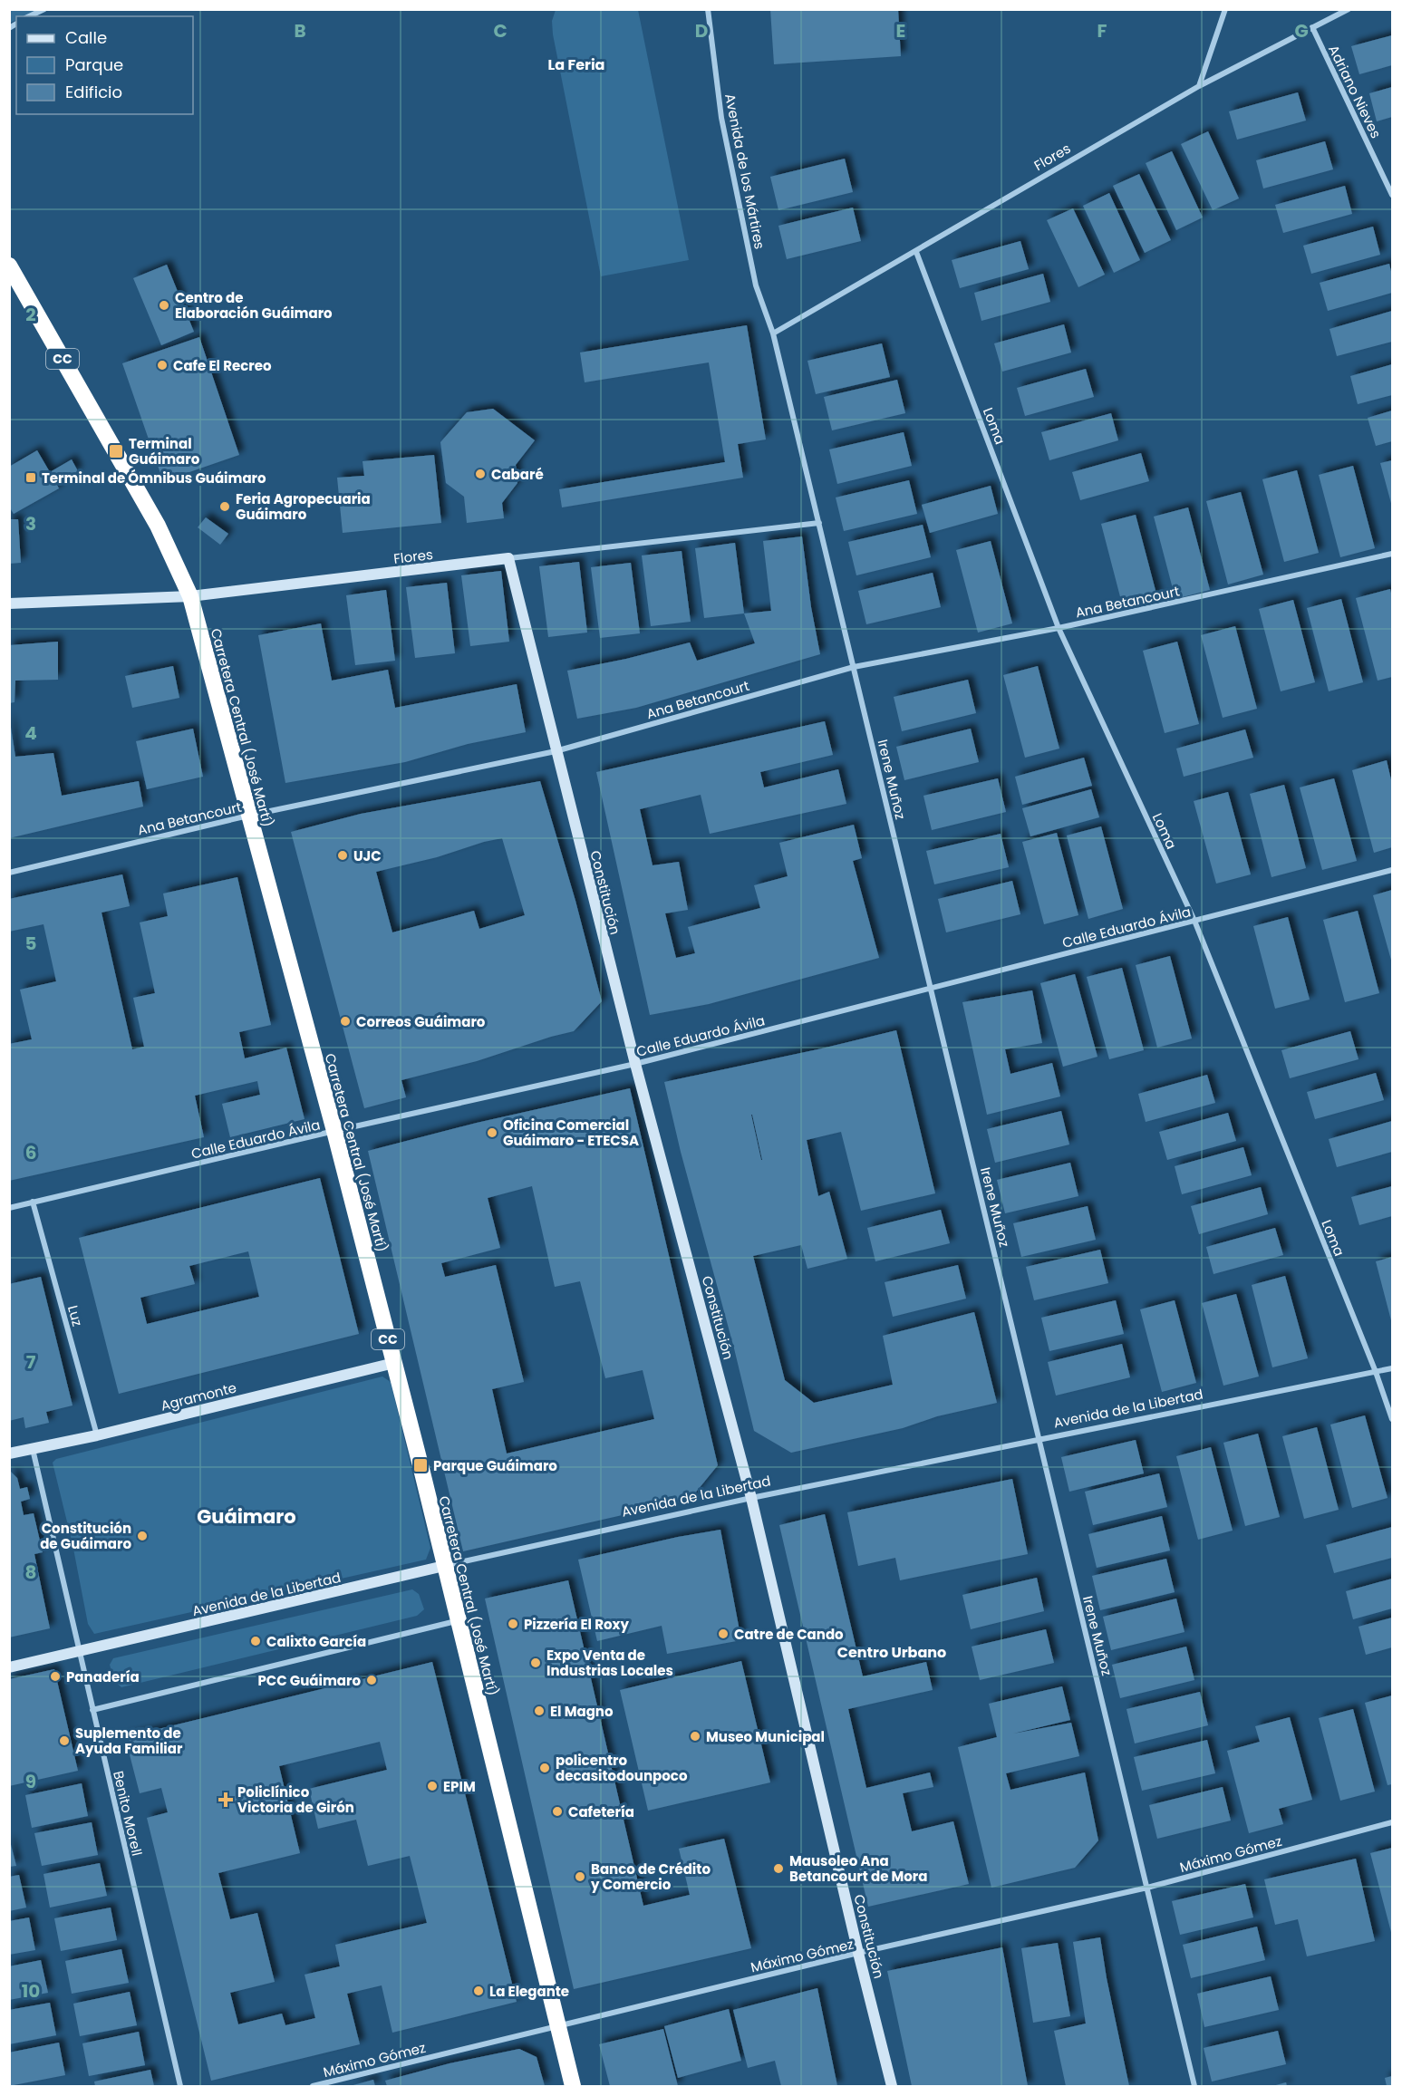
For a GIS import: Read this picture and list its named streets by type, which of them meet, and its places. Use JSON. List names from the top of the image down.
{
  "streets": {
    "highway": ["CC", "Carretera Central (José Martí)"],
    "street": [
      "Adriano Nieves",
      "Flores",
      "Avenida de los Mártires",
      "Loma",
      "Ana Betancourt",
      "Irene Muñoz",
      "Constitución",
      "Calle Eduardo Ávila",
      "Luz",
      "Agramonte",
      "Avenida de la Libertad",
      "Benito Morell",
      "Máximo Gómez"
    ]
  },
  "crossings": [
    ["Adriano Nieves", "Flores"],
    ["Flores", "Avenida de los Mártires"],
    ["Flores", "Loma"],
    ["Flores", "Carretera Central (José Martí)"],
    ["Flores", "Irene Muñoz"],
    ["Flores", "Constitución"],
    ["Avenida de los Mártires", "Irene Muñoz"],
    ["Loma", "Ana Betancourt"],
    ["Loma", "Calle Eduardo Ávila"],
    ["Loma", "Avenida de la Libertad"],
    ["Ana Betancourt", "Carretera Central (José Martí)"],
    ["Ana Betancourt", "Irene Muñoz"],
    ["Ana Betancourt", "Constitución"],
    ["Carretera Central (José Martí)", "Calle Eduardo Ávila"],
    ["Carretera Central (José Martí)", "Agramonte"],
    ["Carretera Central (José Martí)", "Avenida de la Libertad"],
    ["Carretera Central (José Martí)", "Máximo Gómez"],
    ["Irene Muñoz", "Calle Eduardo Ávila"],
    ["Irene Muñoz", "Avenida de la Libertad"],
    ["Irene Muñoz", "Máximo Gómez"],
    ["Constitución", "Calle Eduardo Ávila"],
    ["Constitución", "Avenida de la Libertad"],
    ["Constitución", "Máximo Gómez"],
    ["Calle Eduardo Ávila", "Luz"],
    ["Luz", "Agramonte"],
    ["Agramonte", "Benito Morell"],
    ["Avenida de la Libertad", "Benito Morell"]
  ],
  "districts": ["La Feria", "Guáimaro", "Centro Urbano"],
  "places": {
    "other": [
      "Centro de Elaboración Guáimaro",
      "Cafe El Recreo",
      "Cabaré",
      "Feria Agropecuaria Guáimaro",
      "UJC",
      "Correos Guáimaro",
      "Oficina Comercial Guáimaro - ETECSA",
      "Constitución de Guáimaro",
      "Pizzería El Roxy",
      "Catre de Cando",
      "Calixto García",
      "Expo Venta de Industrias Locales",
      "Panadería",
      "PCC Guáimaro",
      "El Magno",
      "Museo Municipal",
      "Suplemento de Ayuda Familiar",
      "policentro decasitodounpoco",
      "EPIM",
      "Cafetería",
      "Mausoleo Ana Betancourt de Mora",
      "Banco de Crédito y Comercio",
      "La Elegante"
    ],
    "transit": ["Terminal Guáimaro", "Terminal de Ómnibus Guáimaro", "Parque Guáimaro"],
    "health": ["Policlínico Victoria de Girón"]
  },
  "legend": ["Calle", "Parque", "Edificio"],
  "grid": {
    "columns": [
      "B",
      "C",
      "D",
      "E",
      "F",
      "G"
    ],
    "rows": [
      "2",
      "3",
      "4",
      "5",
      "6",
      "7",
      "8",
      "9",
      "10"
    ]
  }
}
